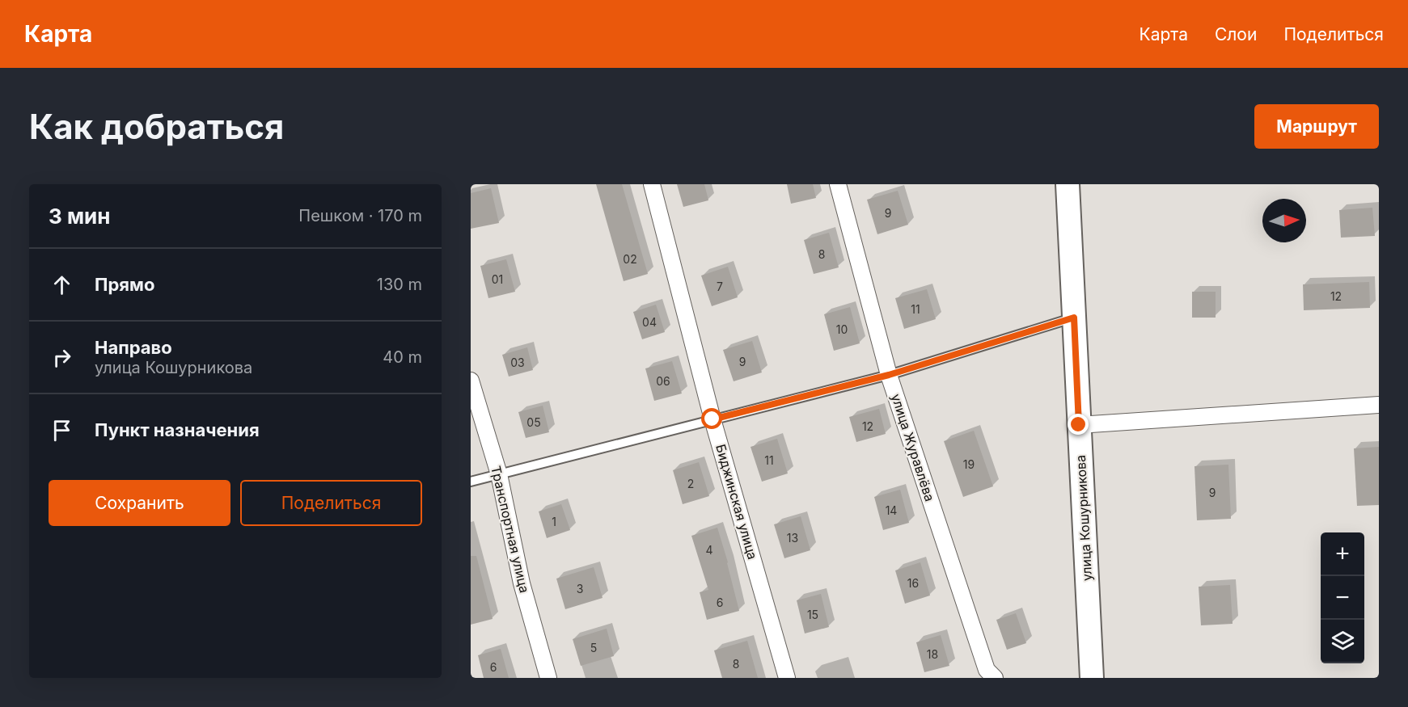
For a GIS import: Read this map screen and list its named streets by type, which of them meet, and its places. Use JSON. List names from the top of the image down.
{
  "streets": {
    "main road": ["улица Кошурникова"],
    "street": ["улица Журавлёва", "Биджинская улица", "Транспортная улица"]
  },
  "house_numbers": [
    "9",
    "8",
    "02",
    "01",
    "7",
    "12",
    "11",
    "04",
    "10",
    "9",
    "03",
    "06",
    "05",
    "12",
    "11",
    "19",
    "2",
    "9",
    "14",
    "1",
    "13",
    "4",
    "16",
    "3",
    "6",
    "15",
    "5",
    "18",
    "8",
    "6"
  ],
  "north": "right",
  "page": {
    "header": "Карта",
    "nav": ["Карта", "Слои", "Поделиться"],
    "buttons": [
      "Маршрут",
      ["Сохранить", "Поделиться"]
    ],
    "title": "Как добраться",
    "heading": ["3 мин", "Пешком · 170 m"],
    "list": [
      ["Прямо", "130 m"],
      ["Направо", "улица Кошурникова", "40 m"],
      "Пункт назначения"
    ],
    "map_buttons": ["+", "−"]
  }
}
